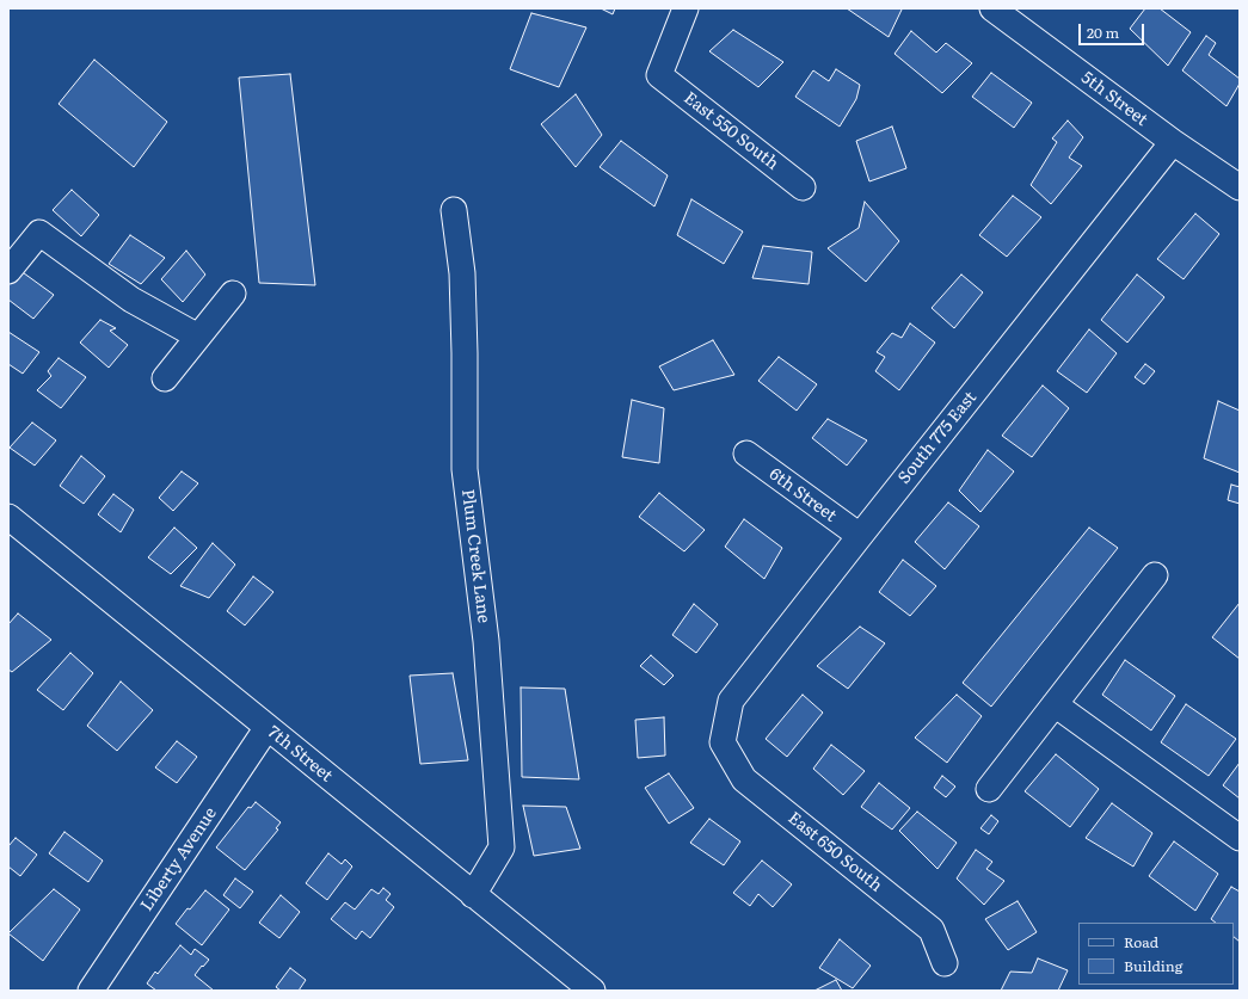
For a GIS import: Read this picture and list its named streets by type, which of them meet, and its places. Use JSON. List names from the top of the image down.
{
  "streets": {
    "street": [
      "5th Street",
      "East 550 South",
      "South 775 East",
      "6th Street",
      "Plum Creek Lane",
      "7th Street",
      "East 650 South",
      "Liberty Avenue"
    ]
  },
  "crossings": [
    ["5th Street", "South 775 East"],
    ["South 775 East", "6th Street"],
    ["South 775 East", "East 650 South"],
    ["Plum Creek Lane", "7th Street"],
    ["7th Street", "Liberty Avenue"]
  ],
  "legend": ["Road", "Building"],
  "scale_bar": "20 m"
}
